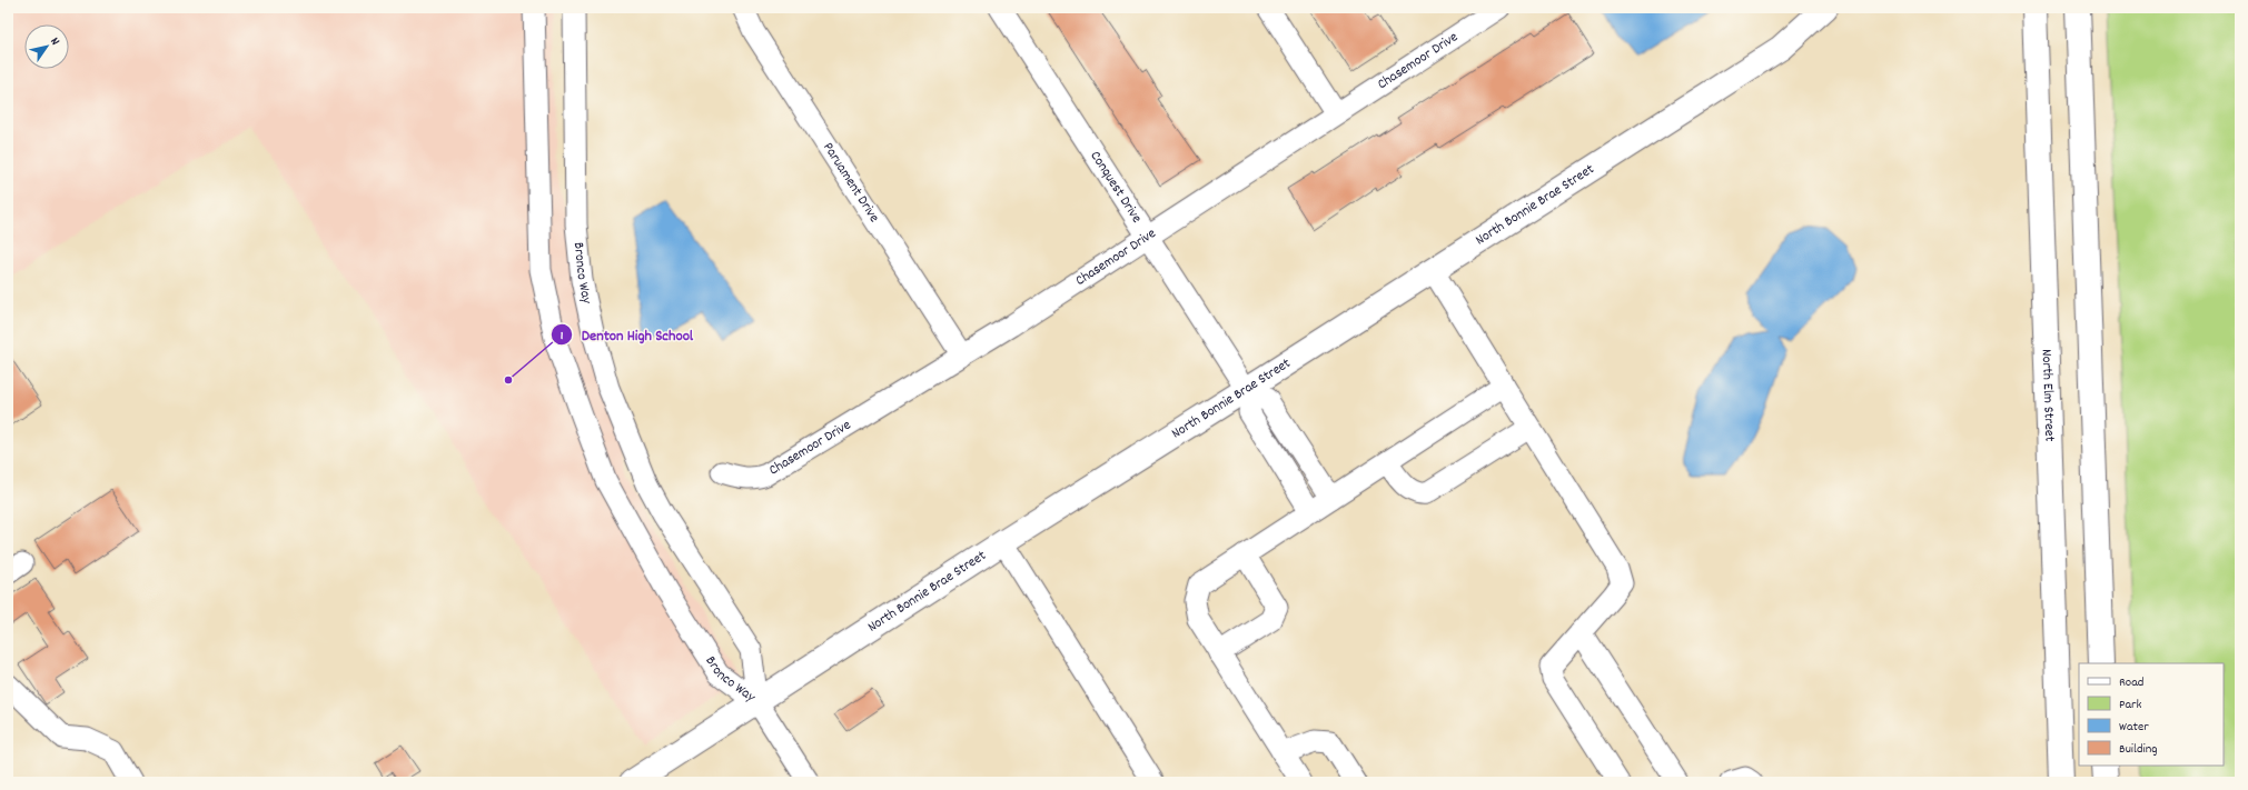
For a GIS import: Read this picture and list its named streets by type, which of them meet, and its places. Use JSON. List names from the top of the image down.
{
  "streets": {
    "main road": ["North Bonnie Brae Street", "North Elm Street"],
    "street": [
      "Chasemoor Drive",
      "Paruament Drive",
      "Conquest Drive",
      "Bronco Way"
    ]
  },
  "crossings": [
    ["Chasemoor Drive", "Paruament Drive"],
    ["Chasemoor Drive", "Conquest Drive"],
    ["Conquest Drive", "North Bonnie Brae Street"],
    ["North Bonnie Brae Street", "Bronco Way"]
  ],
  "places": ["Denton High School"],
  "legend": [
    "Road",
    "Park",
    "Water",
    "Building"
  ],
  "north": "top right"
}
